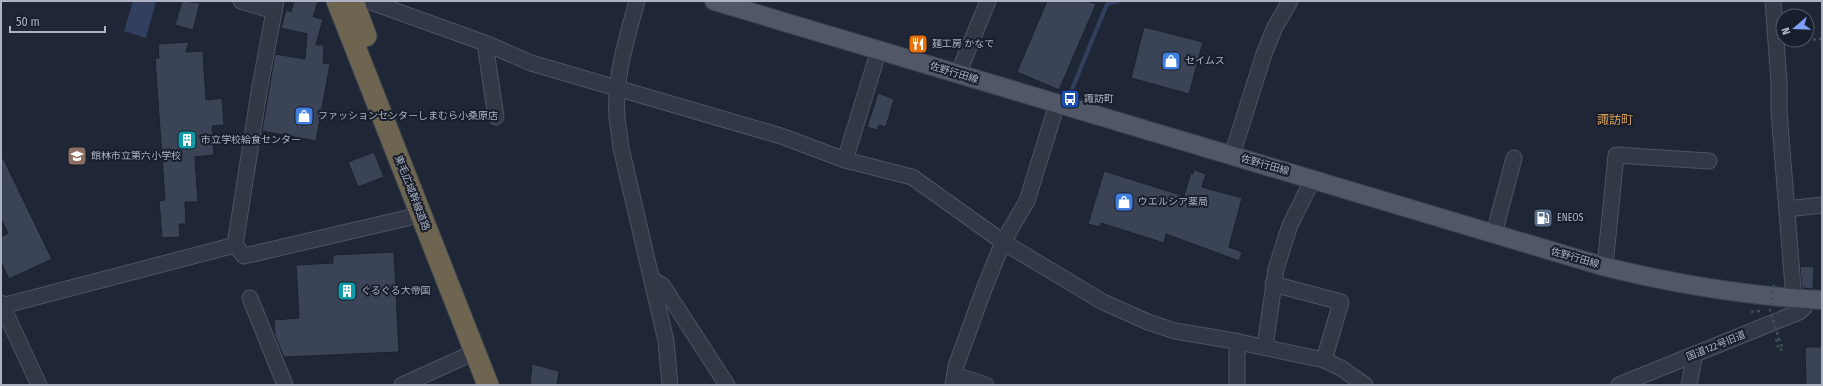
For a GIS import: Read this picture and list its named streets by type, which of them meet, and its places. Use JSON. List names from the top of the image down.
{
  "streets": {
    "highway": ["東毛広域幹線道路"],
    "main road": ["佐野行田線"],
    "street": ["国道122号旧道"]
  },
  "crossings": [
    ["佐野行田線", "国道122号旧道"]
  ],
  "districts": ["諏訪町"],
  "places": {
    "restaurant": ["麺工房 かなで"],
    "shop": ["セイムス", "ファッションセンターしまむら小桑原店", "ウエルシア薬局"],
    "bus stop": ["諏訪町"],
    "building": ["市立学校給食センター", "ぐるぐる大帝国"],
    "school or university": ["館林市立第六小学校"],
    "fuel station": ["ENEOS"]
  },
  "scale_bar": "50 m",
  "north": "left"
}
